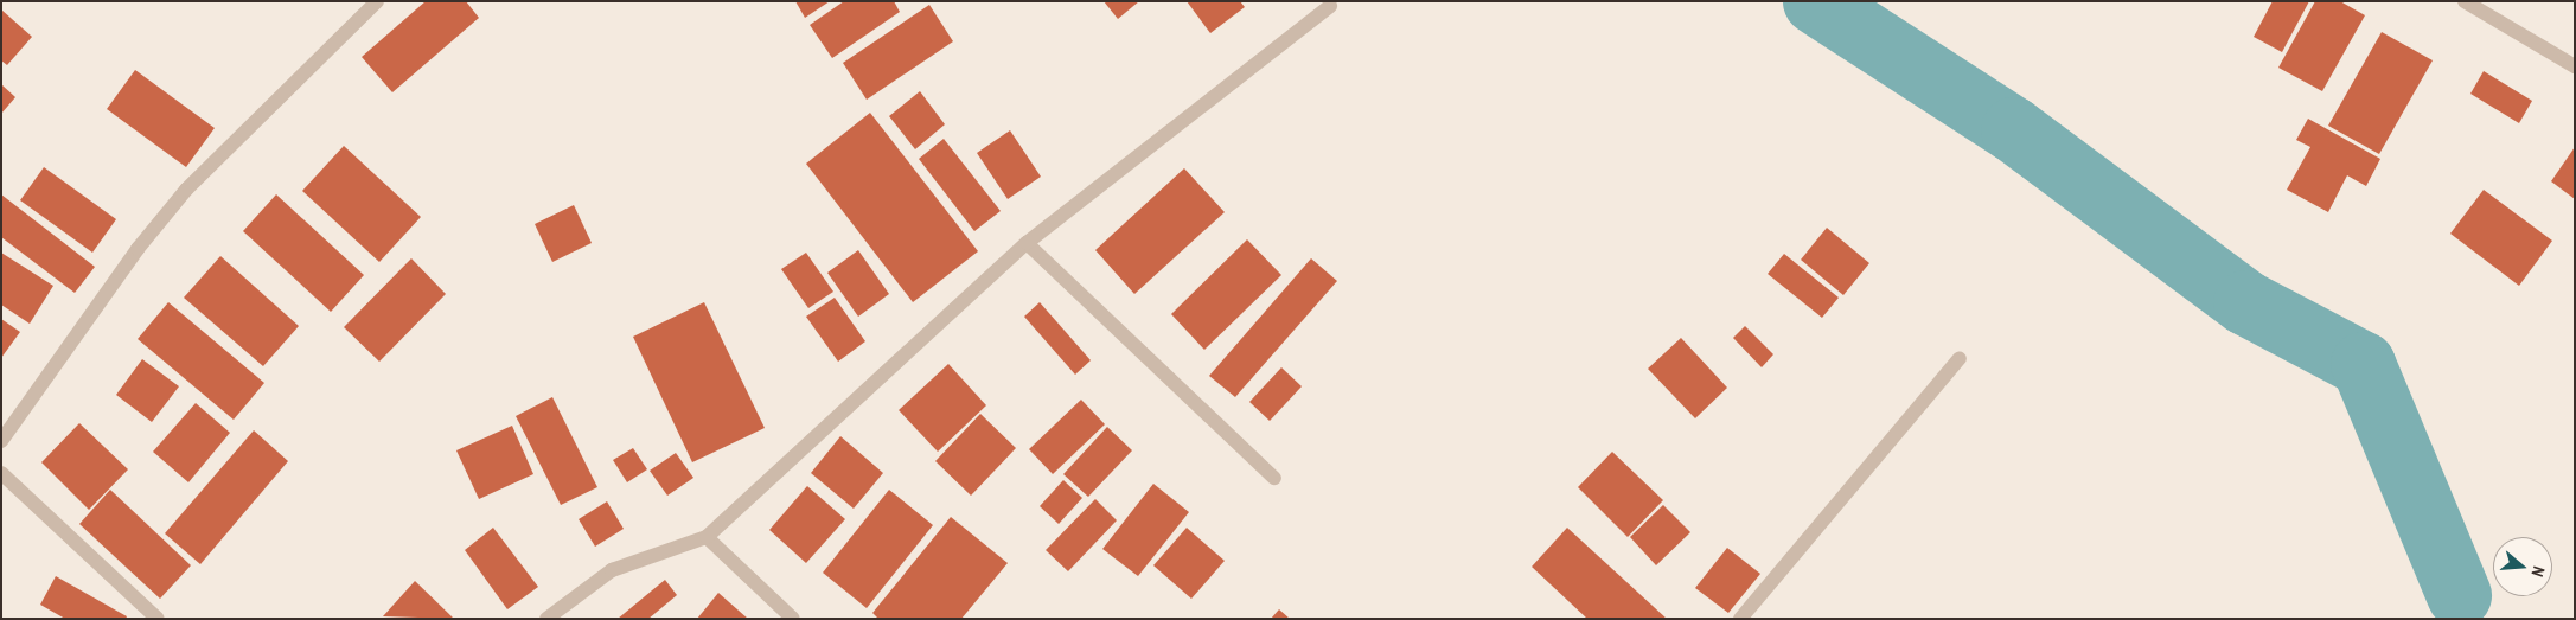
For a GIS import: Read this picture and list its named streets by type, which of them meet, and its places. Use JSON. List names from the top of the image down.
{
  "north": "right"
}
